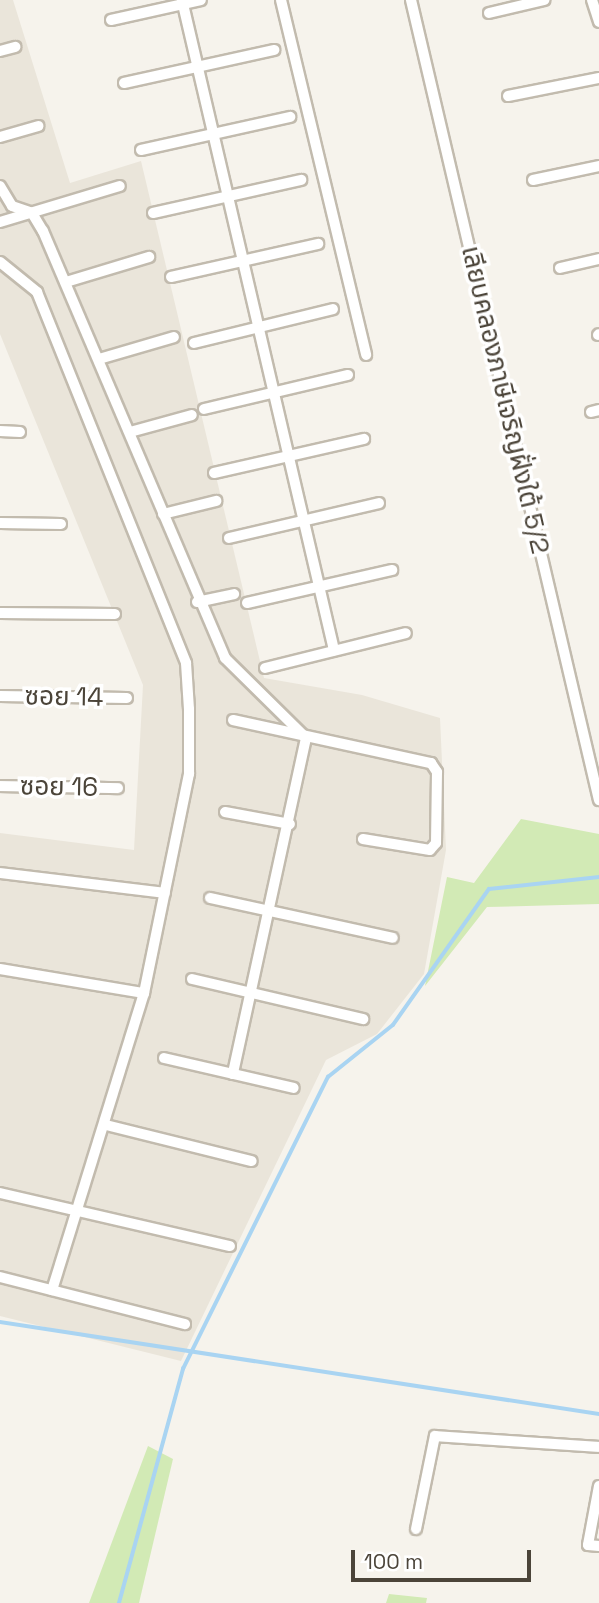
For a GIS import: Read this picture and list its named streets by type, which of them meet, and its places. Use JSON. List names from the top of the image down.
{
  "streets": {
    "street": ["เลียบคลองภาษีเจริญฝั่งใต้ 5/2", "ซอย 14", "ซอย 16"]
  },
  "scale_bar": "100 m"
}
